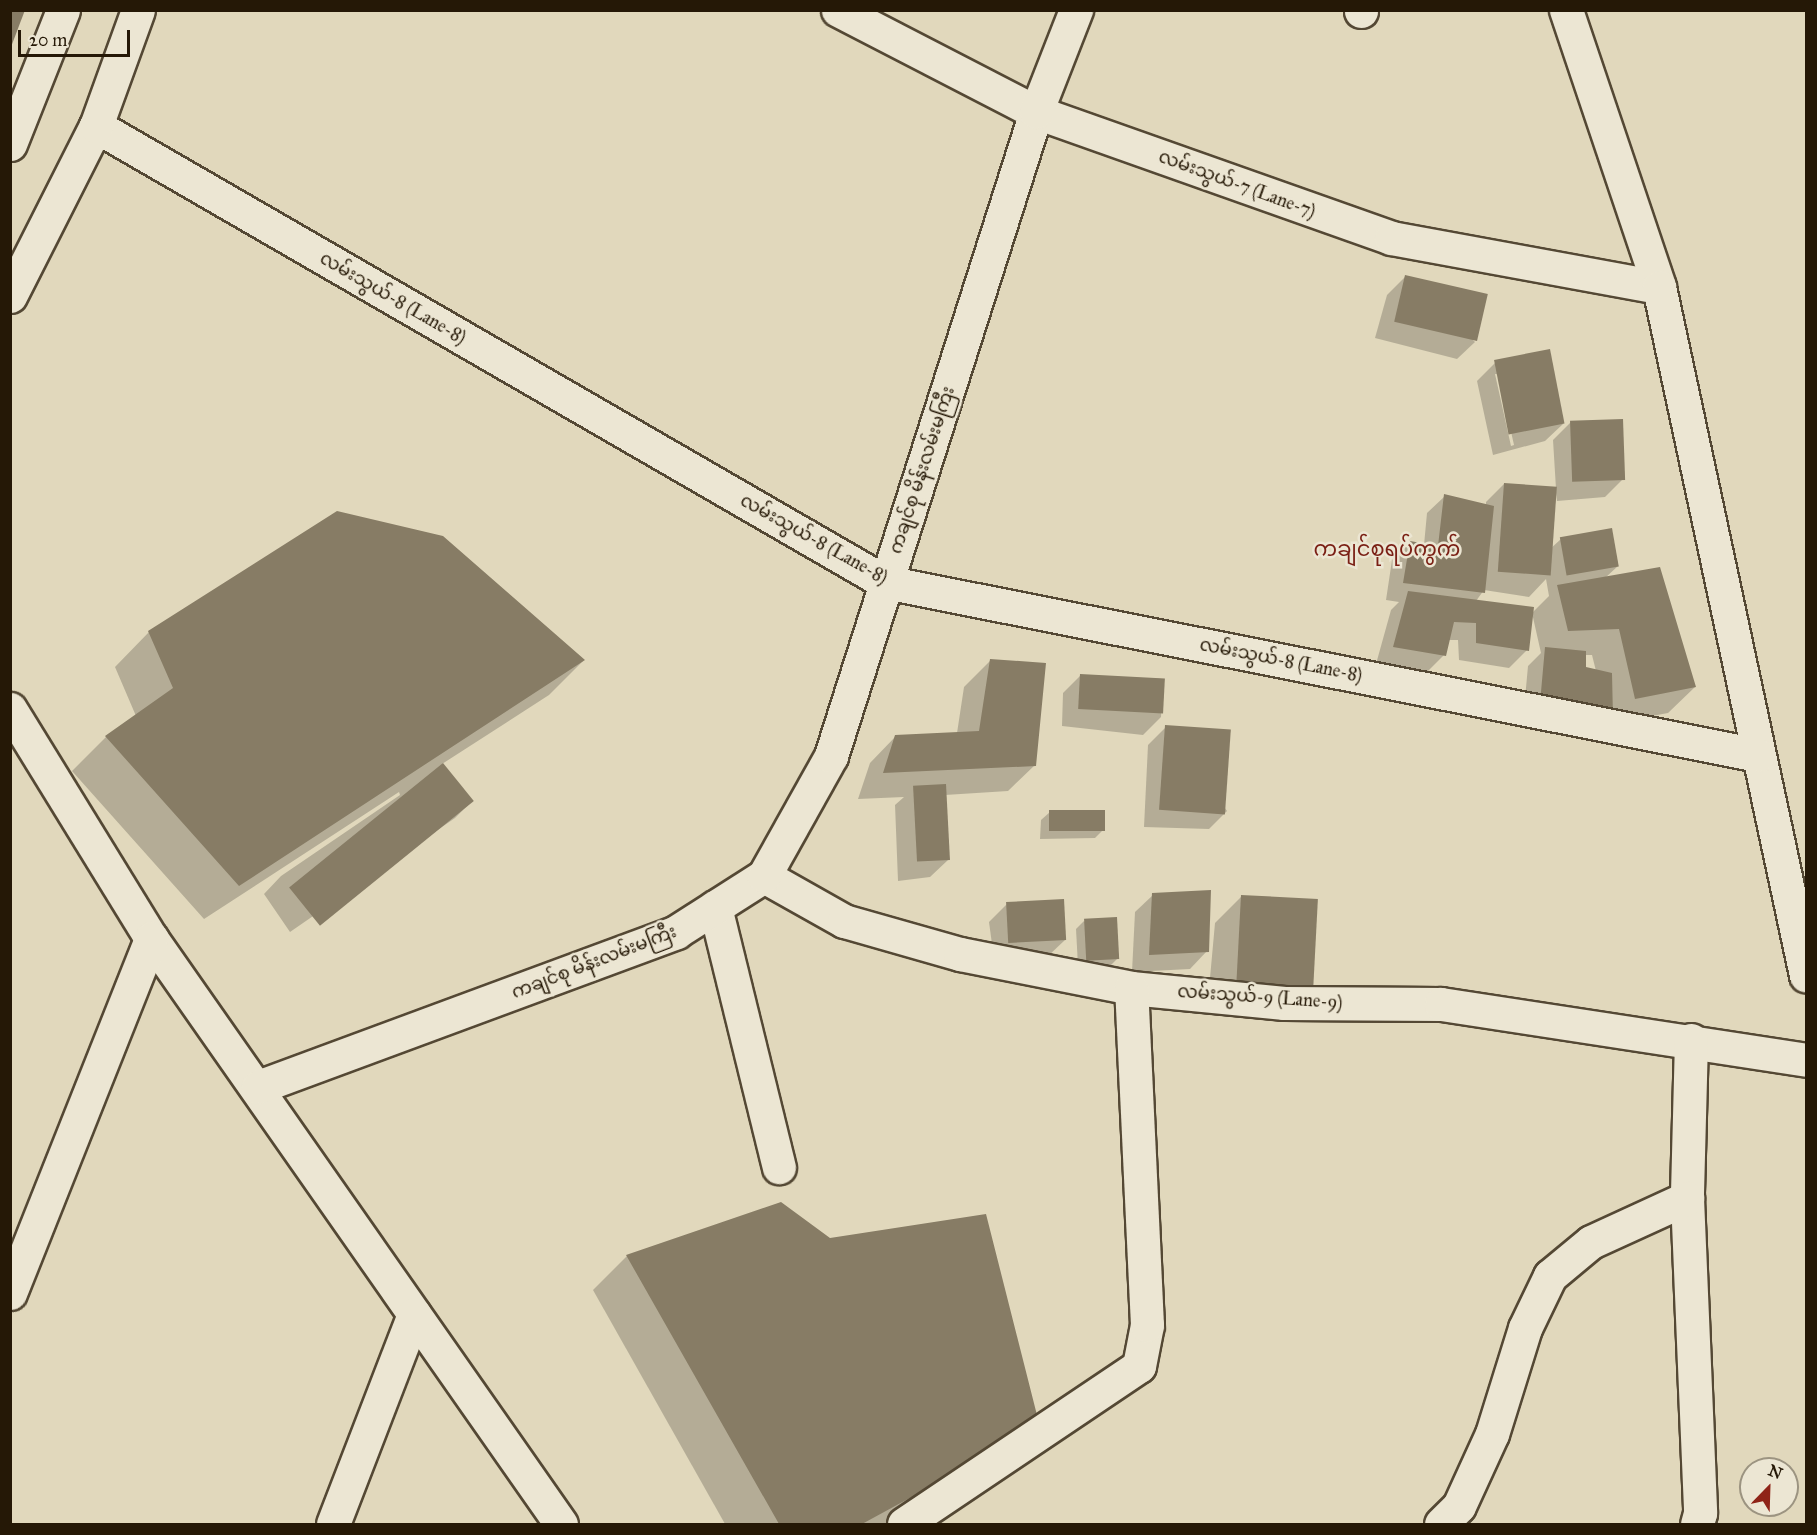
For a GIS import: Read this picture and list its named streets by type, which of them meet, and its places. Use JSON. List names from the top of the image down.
{
  "streets": {
    "street": [
      "လမ်းသွယ်-7 (Lane-7)",
      "လမ်းသွယ်-8 (Lane-8)",
      "ကချင်စု မိန်းလမ်းမကြီး",
      "လမ်းသွယ်-9 (Lane-9)"
    ]
  },
  "crossings": [
    ["လမ်းသွယ်-7 (Lane-7)", "ကချင်စု မိန်းလမ်းမကြီး"],
    ["လမ်းသွယ်-8 (Lane-8)", "ကချင်စု မိန်းလမ်းမကြီး"],
    ["ကချင်စု မိန်းလမ်းမကြီး", "လမ်းသွယ်-9 (Lane-9)"]
  ],
  "districts": ["ကချင်စုရပ်ကွက်"],
  "scale_bar": "20 m",
  "north": "top right"
}
